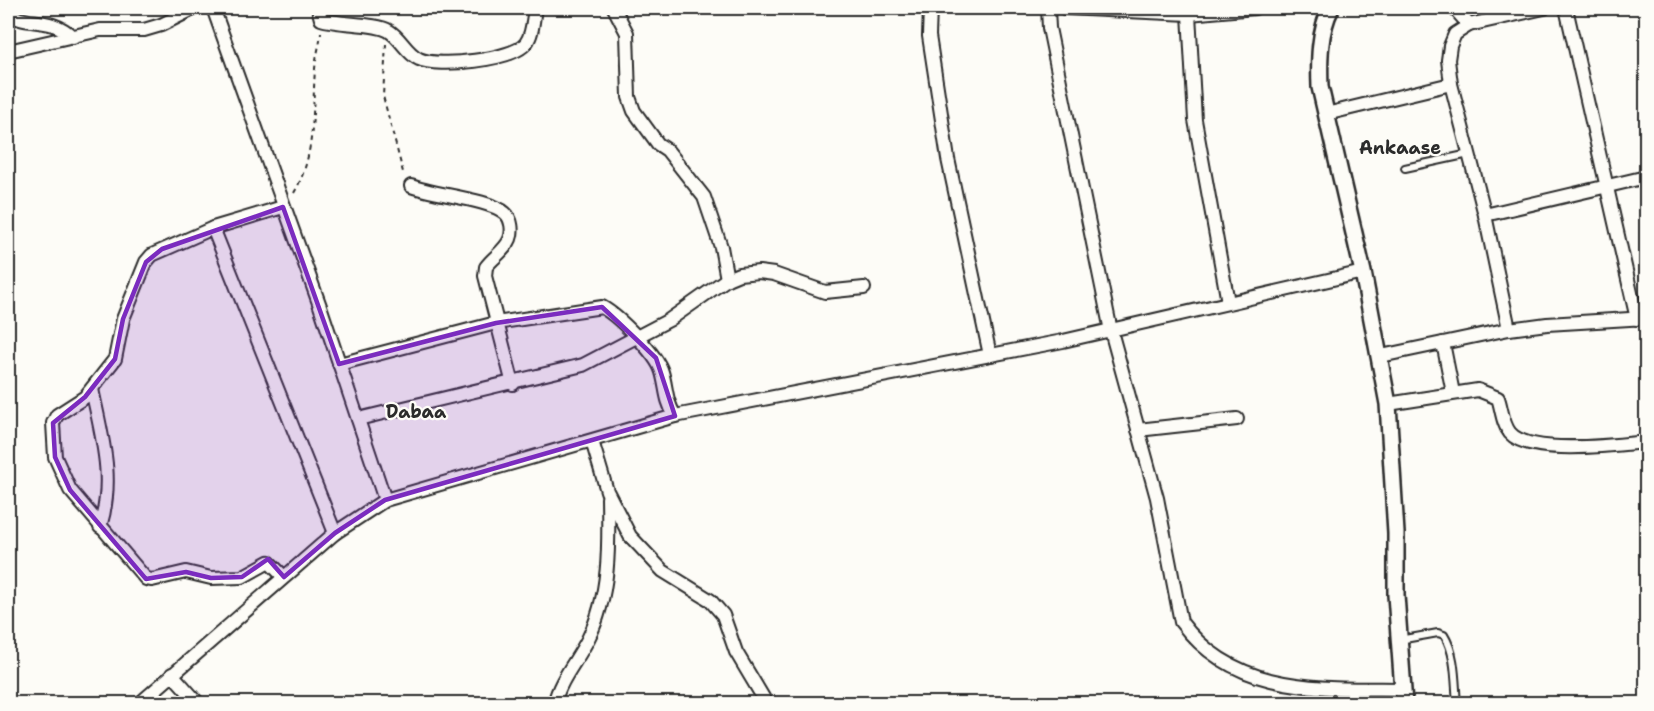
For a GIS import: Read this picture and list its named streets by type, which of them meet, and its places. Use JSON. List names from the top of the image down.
{
  "districts": ["Ankaase", "Dabaa"]
}
